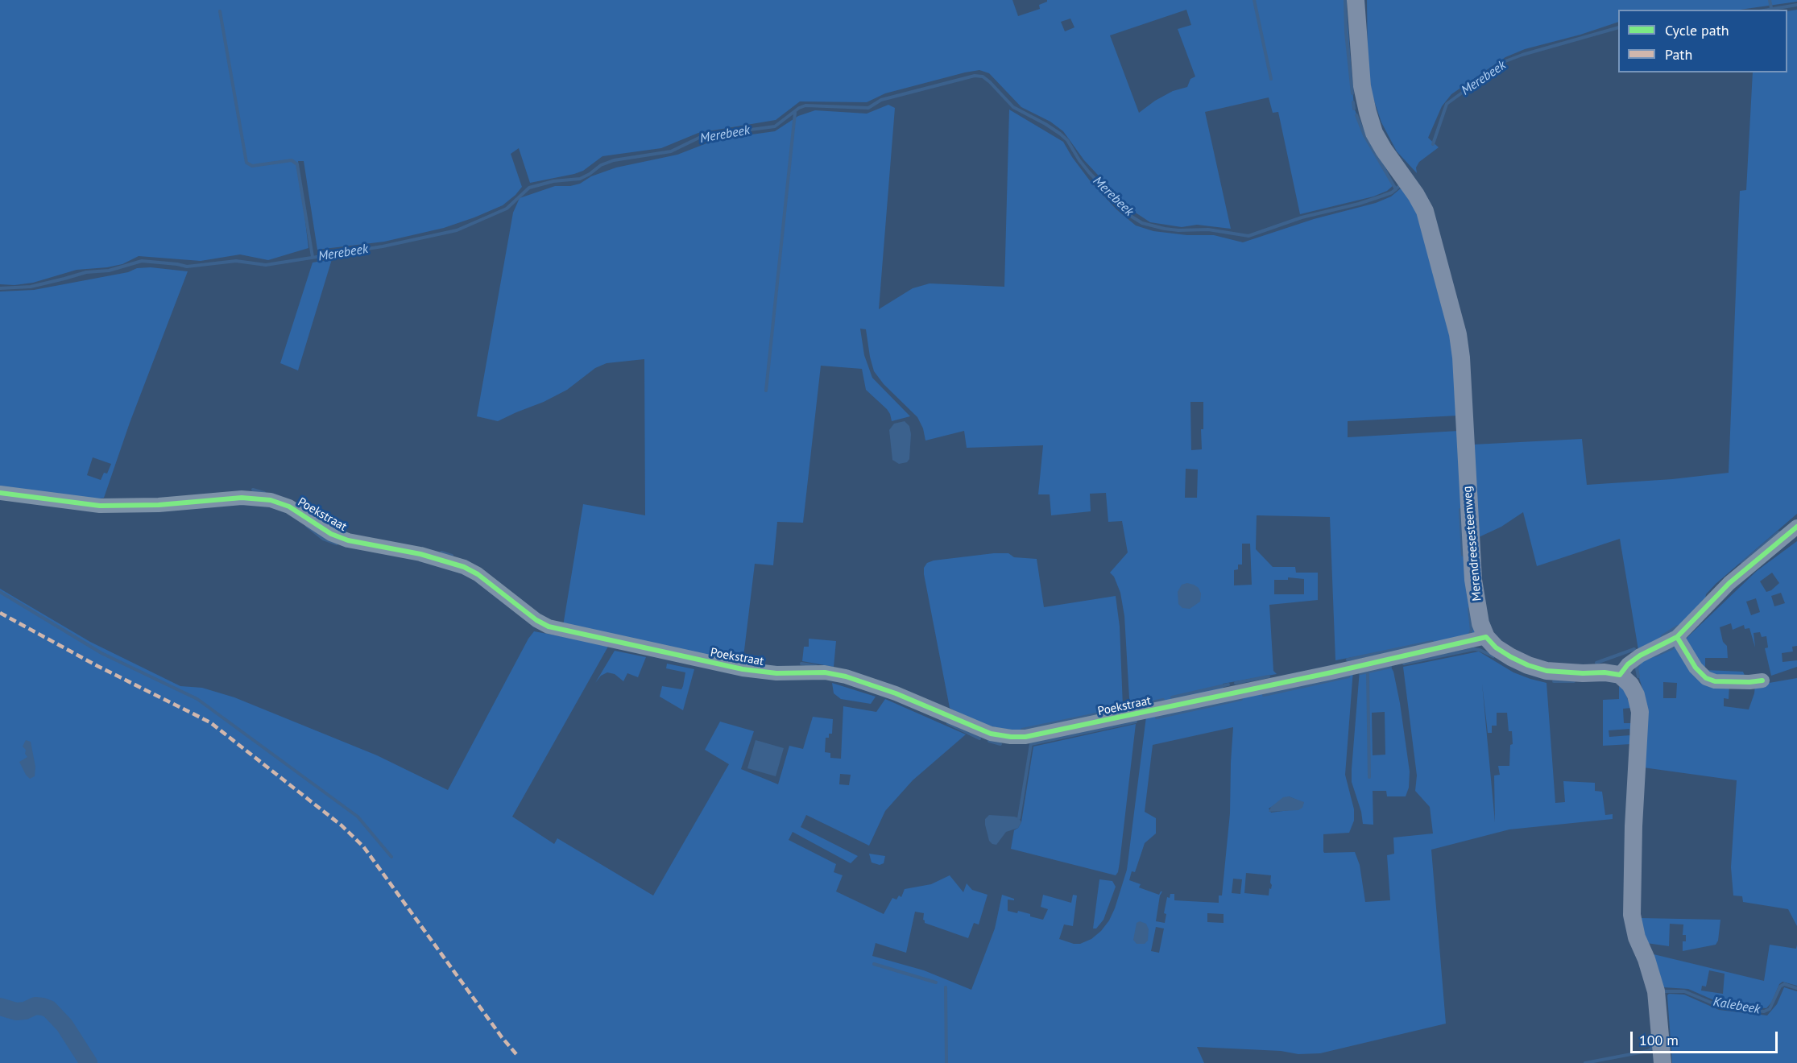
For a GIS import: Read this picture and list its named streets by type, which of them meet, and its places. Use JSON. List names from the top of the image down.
{
  "streets": {
    "main road": ["Merendreesesteenweg"],
    "street": ["Poekstraat"]
  },
  "crossings": [
    ["Poekstraat", "Merendreesesteenweg"]
  ],
  "water": ["Merebeek", "Kalebeek"],
  "legend": ["Cycle path", "Path"],
  "scale_bar": "100 m"
}
